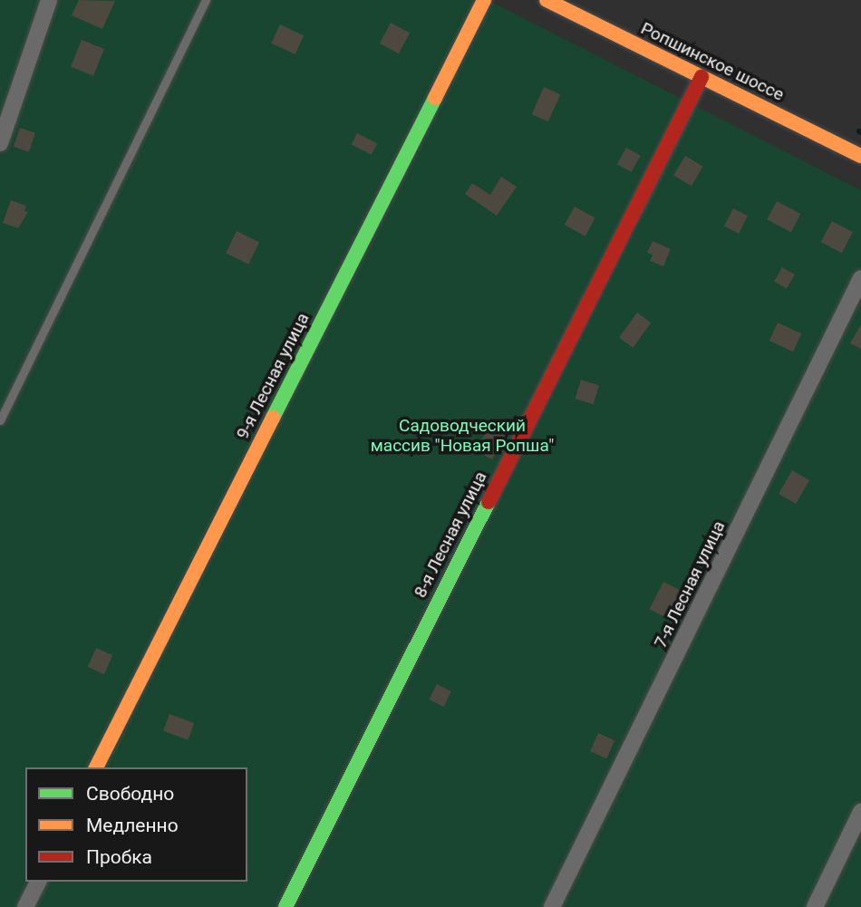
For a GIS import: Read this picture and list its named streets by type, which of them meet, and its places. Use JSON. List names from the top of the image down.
{
  "streets": {
    "street": [
      "Ропшинское шоссе",
      "9-я Лесная улица",
      "8-я Лесная улица",
      "7-я Лесная улица"
    ]
  },
  "crossings": [
    ["Ропшинское шоссе", "8-я Лесная улица"]
  ],
  "parks": ["Садоводческий массив \"Новая Ропша\""],
  "legend": ["Свободно", "Медленно", "Пробка"]
}
